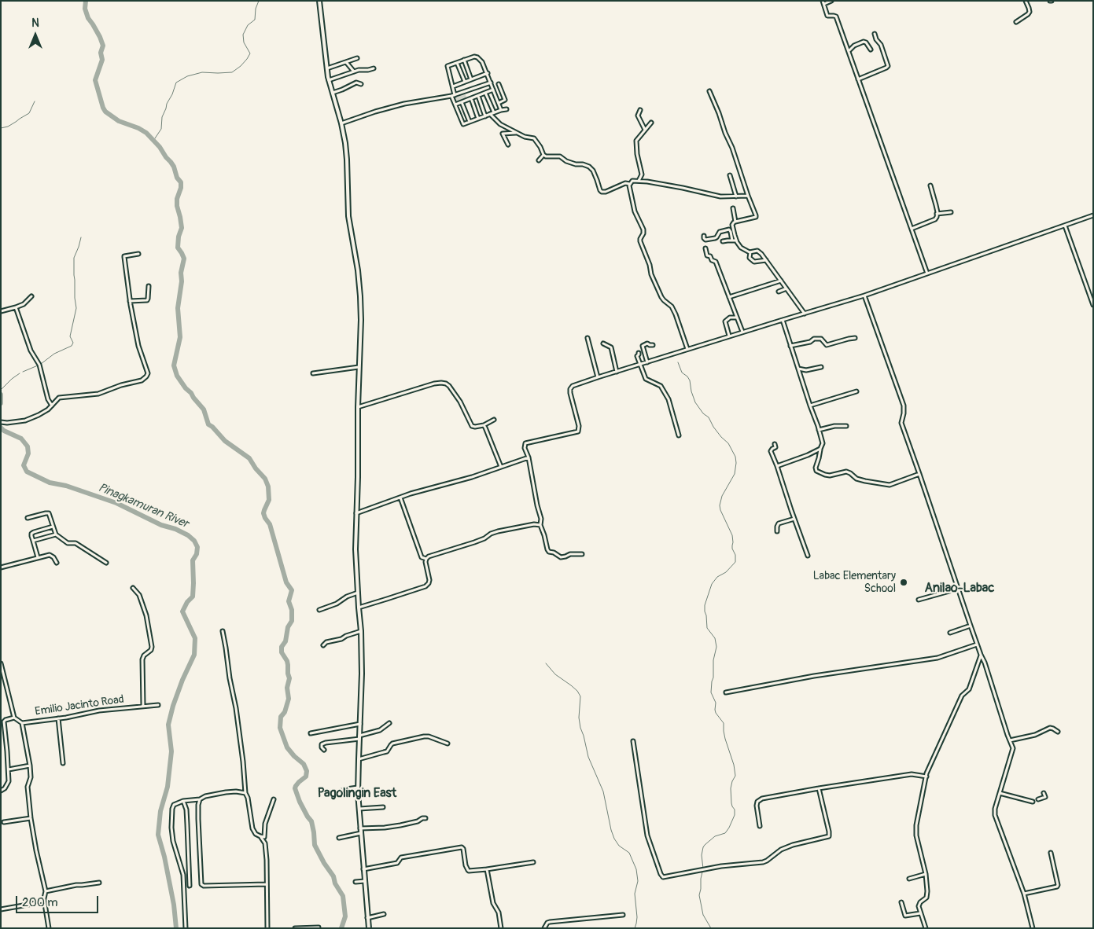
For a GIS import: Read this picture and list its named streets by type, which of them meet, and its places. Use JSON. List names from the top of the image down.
{
  "streets": {
    "street": ["Emilio Jacinto Road"]
  },
  "districts": ["Anilao-Labac", "Pagolingin East"],
  "water": ["Pinagkamuran River"],
  "places": ["Labac Elementary School"],
  "scale_bar": "200 m",
  "north": "top"
}
